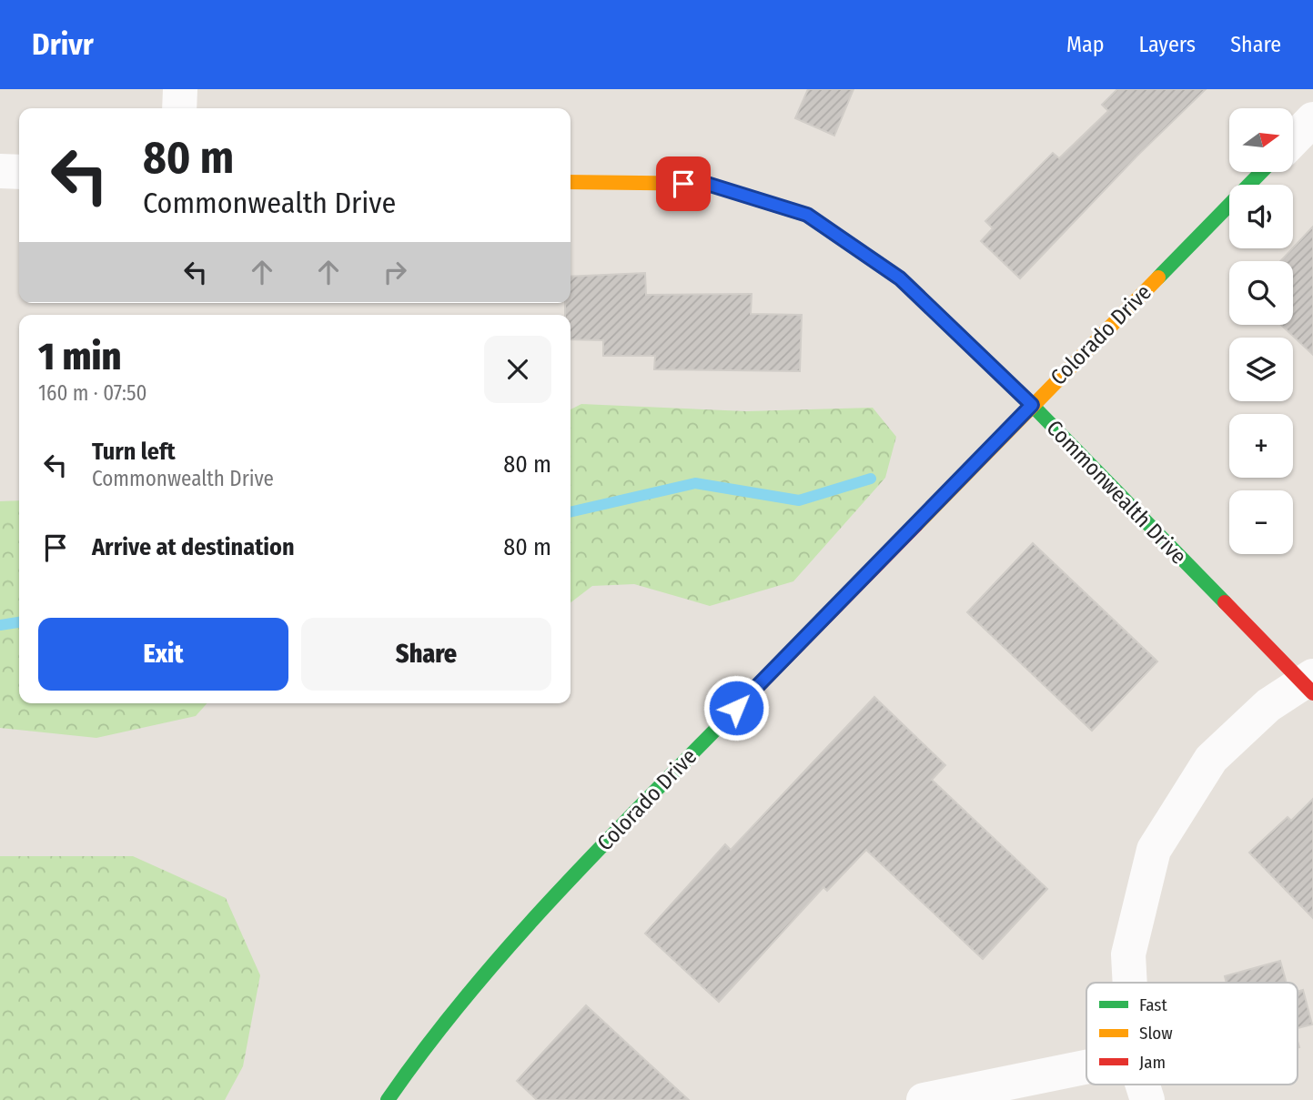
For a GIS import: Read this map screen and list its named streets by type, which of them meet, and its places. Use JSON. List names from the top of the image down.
{
  "streets": {
    "street": ["Colorado Drive", "Commonwealth Drive"]
  },
  "crossings": [
    ["Colorado Drive", "Commonwealth Drive"]
  ],
  "legend": ["Fast", "Slow", "Jam"],
  "north": "right",
  "page": {
    "header": "Drivr",
    "nav": ["Map", "Layers", "Share"],
    "map_buttons": ["+", "−"],
    "turn": ["80 m", "Commonwealth Drive"],
    "heading": ["1 min", "160 m · 07:50"],
    "list": [
      {
        "name": "Turn left",
        "note": "Commonwealth Drive",
        "value": "80 m"
      },
      {
        "name": "Arrive at destination",
        "value": "80 m"
      }
    ],
    "buttons": ["Exit", "Share"]
  }
}
